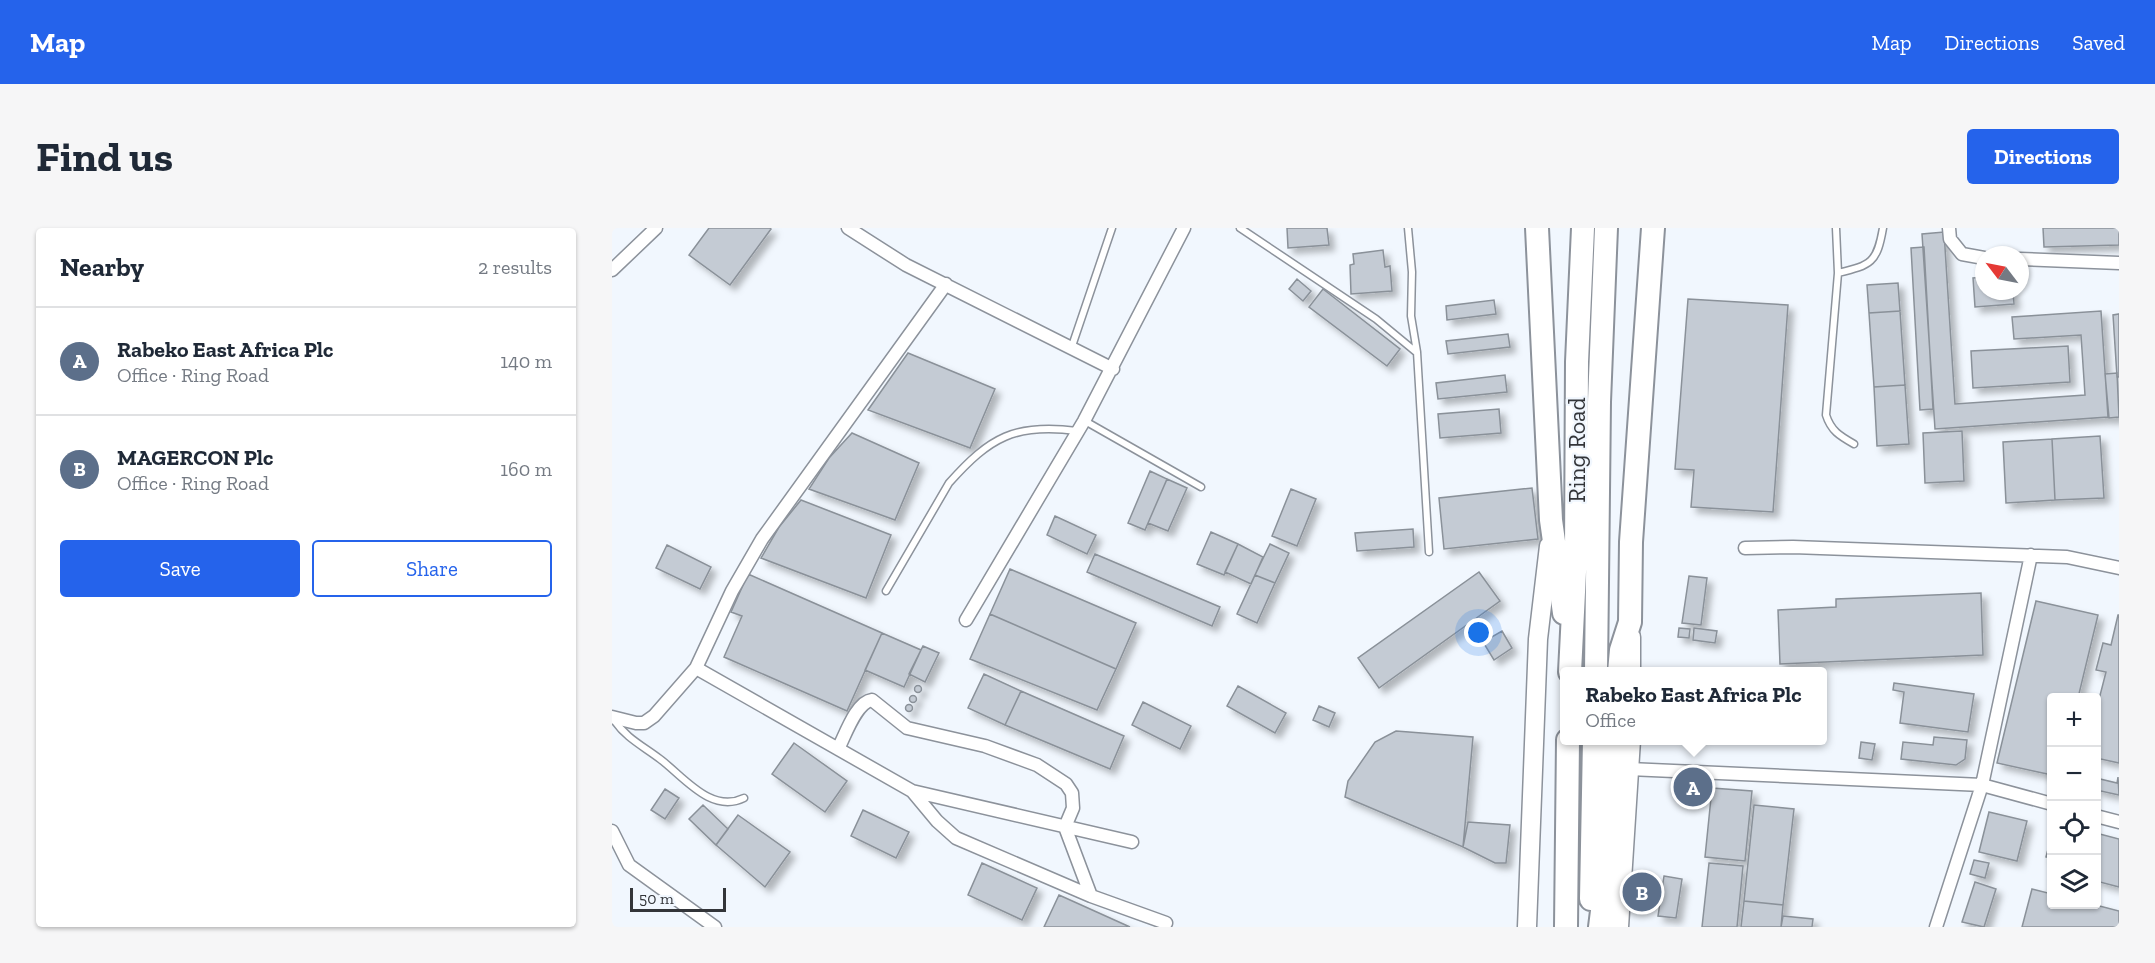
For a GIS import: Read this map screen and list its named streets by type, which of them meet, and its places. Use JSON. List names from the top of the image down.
{
  "streets": {
    "highway": ["Ring Road"]
  },
  "scale_bar": "50 m",
  "north": "top left",
  "page": {
    "header": "Map",
    "nav": ["Map", "Directions", "Saved"],
    "buttons": [
      "Directions",
      ["Save", "Share"]
    ],
    "title": "Find us",
    "heading": ["Nearby", "2 results"],
    "list": [
      {
        "mark": "A",
        "name": "Rabeko East Africa Plc",
        "note": "Office · Ring Road",
        "value": "140 m"
      },
      {
        "mark": "B",
        "name": "MAGERCON Plc",
        "note": "Office · Ring Road",
        "value": "160 m"
      }
    ],
    "popup": ["Rabeko East Africa Plc", "Office"],
    "map_buttons": ["+", "−"],
    "pins": ["A", "B"],
    "scale": "50 m"
  }
}
